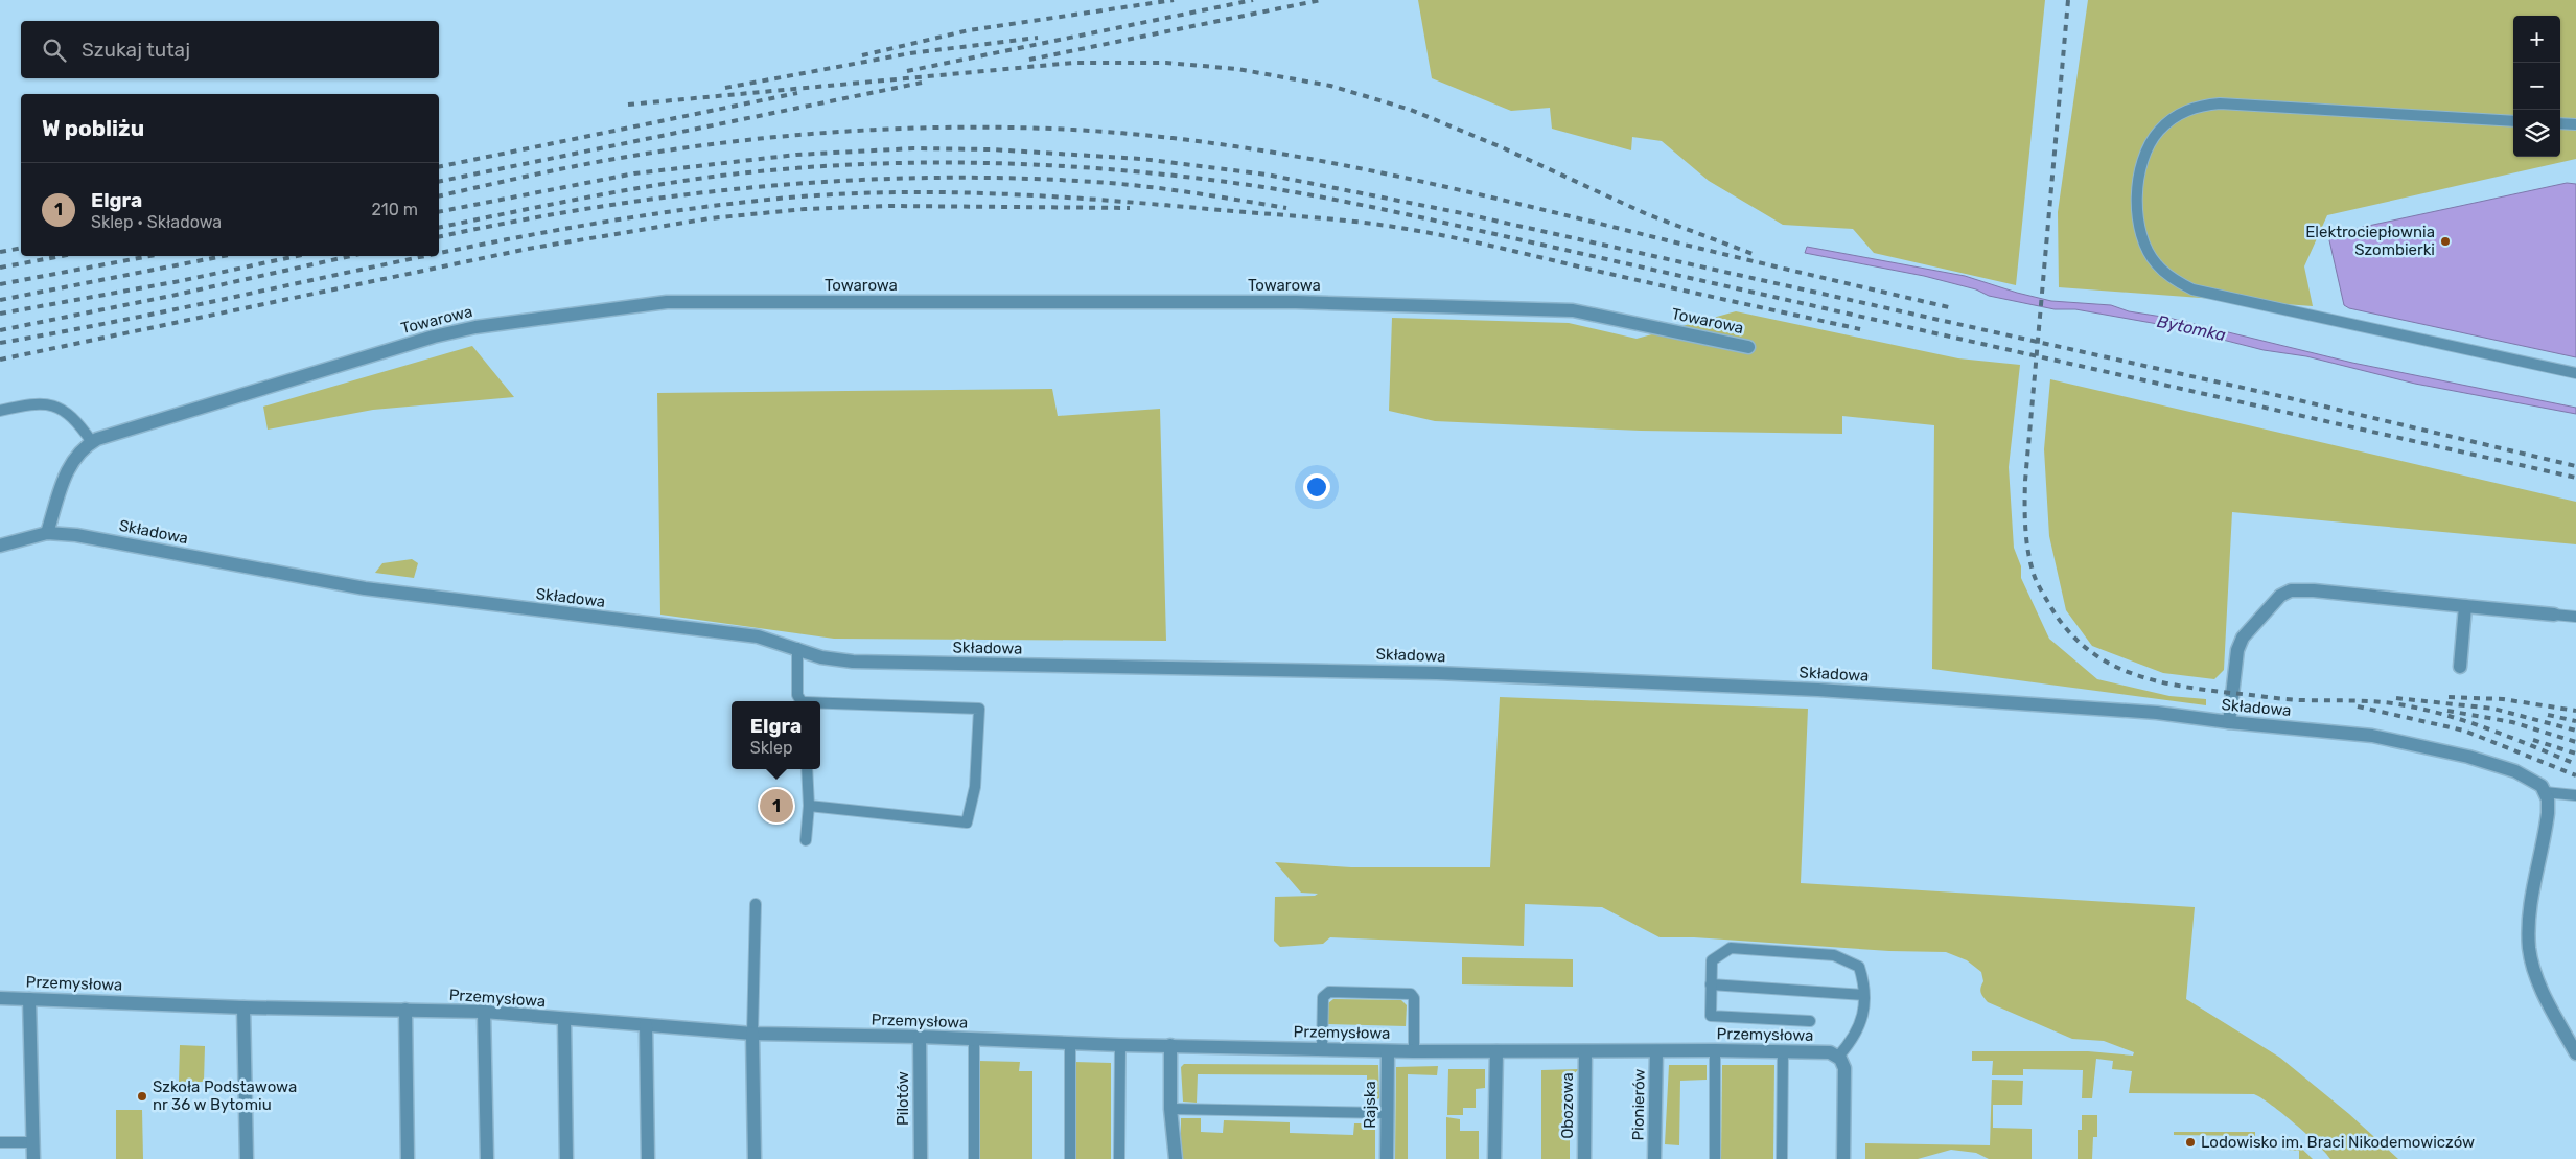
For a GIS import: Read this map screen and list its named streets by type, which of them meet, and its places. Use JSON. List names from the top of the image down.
{
  "streets": {
    "street": [
      "Towarowa",
      "Składowa",
      "Przemysłowa",
      "Pilotów",
      "Rajska",
      "Pionierów",
      "Obozowa"
    ]
  },
  "crossings": [
    ["Towarowa", "Składowa"],
    ["Przemysłowa", "Pilotów"],
    ["Przemysłowa", "Rajska"],
    ["Przemysłowa", "Pionierów"],
    ["Przemysłowa", "Obozowa"]
  ],
  "water": ["Bytomka"],
  "places": ["Elektrociepłownia Szombierki", "Szkoła Podstawowa nr 36 w Bytomiu", "Lodowisko im. Braci Nikodemowiczów"],
  "page": {
    "map_buttons": ["+", "−"],
    "search": "Szukaj tutaj",
    "heading": "W pobliżu",
    "list": [
      {
        "mark": "1",
        "name": "Elgra",
        "note": "Sklep · Składowa",
        "value": "210 m"
      }
    ],
    "popup": ["Elgra", "Sklep"],
    "pins": "1"
  }
}
